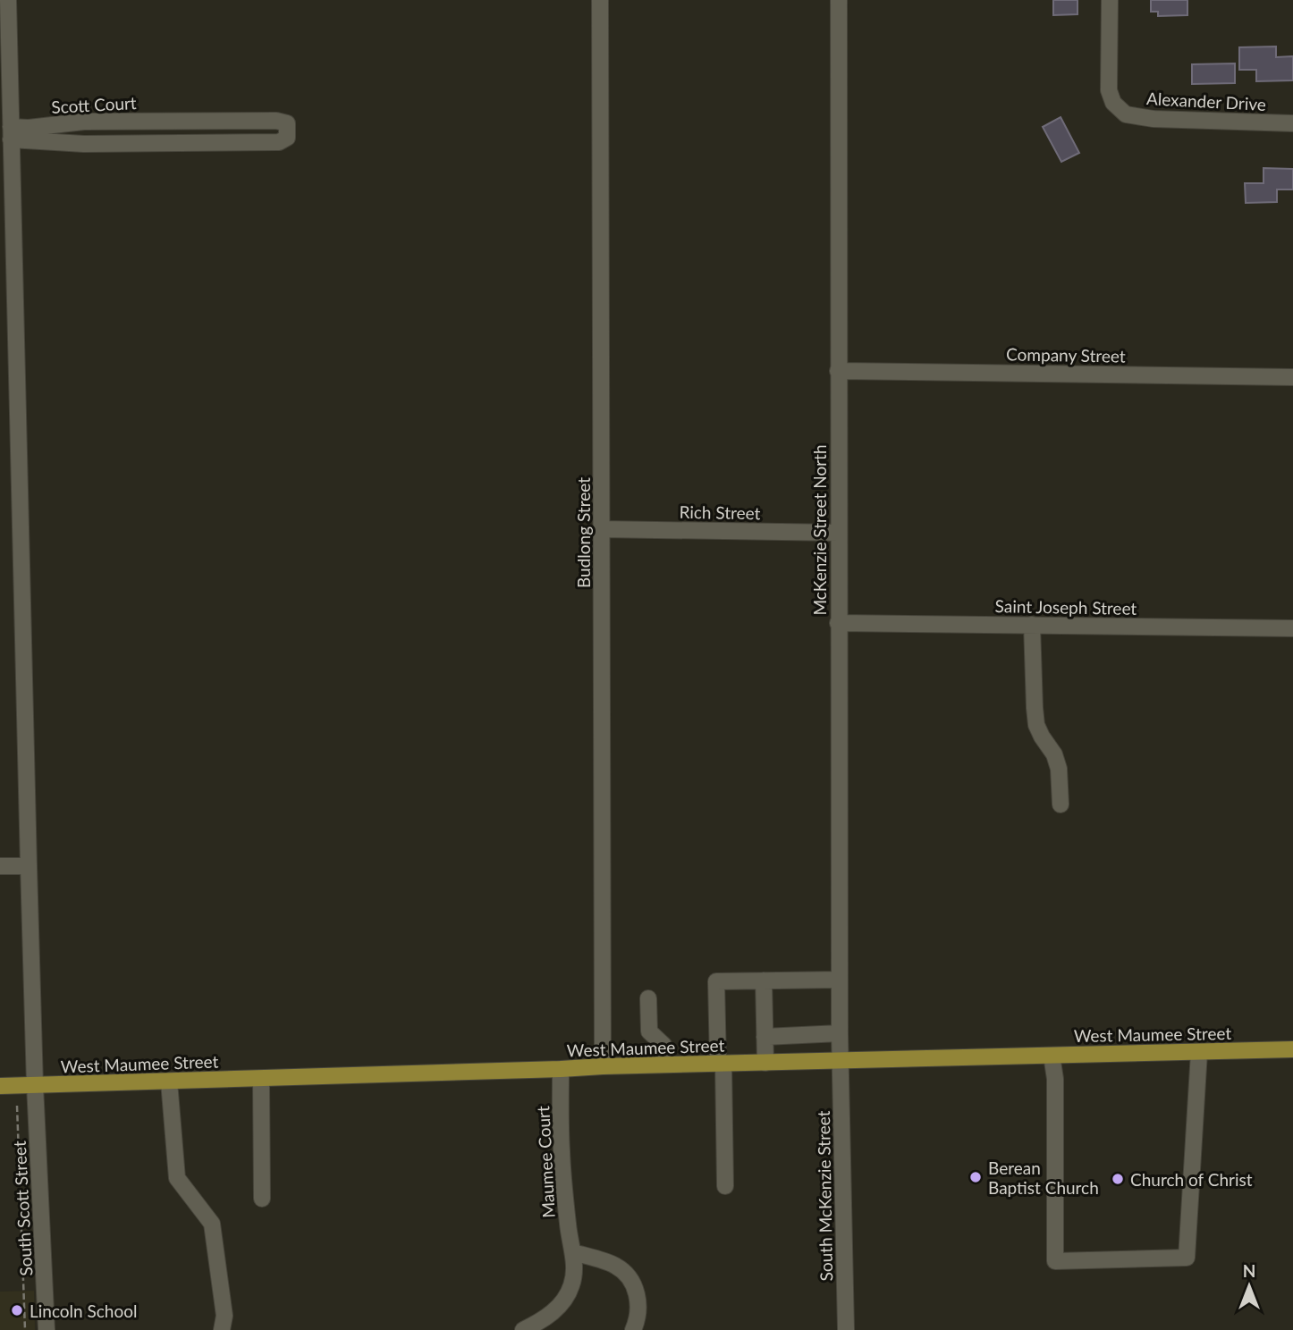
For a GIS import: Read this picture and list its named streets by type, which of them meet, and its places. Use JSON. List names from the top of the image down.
{
  "streets": {
    "main road": ["West Maumee Street"],
    "street": [
      "Alexander Drive",
      "Scott Court",
      "Company Street",
      "Rich Street",
      "McKenzie Street North",
      "Budlong Street",
      "Saint Joseph Street",
      "Maumee Court",
      "South McKenzie Street",
      "South Scott Street"
    ]
  },
  "crossings": [
    ["Scott Court", "South Scott Street"],
    ["Company Street", "McKenzie Street North"],
    ["Rich Street", "McKenzie Street North"],
    ["Rich Street", "Budlong Street"],
    ["McKenzie Street North", "Saint Joseph Street"],
    ["McKenzie Street North", "West Maumee Street"],
    ["McKenzie Street North", "South McKenzie Street"],
    ["Budlong Street", "West Maumee Street"],
    ["West Maumee Street", "Maumee Court"],
    ["West Maumee Street", "South McKenzie Street"],
    ["West Maumee Street", "South Scott Street"]
  ],
  "places": ["Berean Baptist Church", "Church of Christ", "Lincoln School"],
  "north": "top"
}
